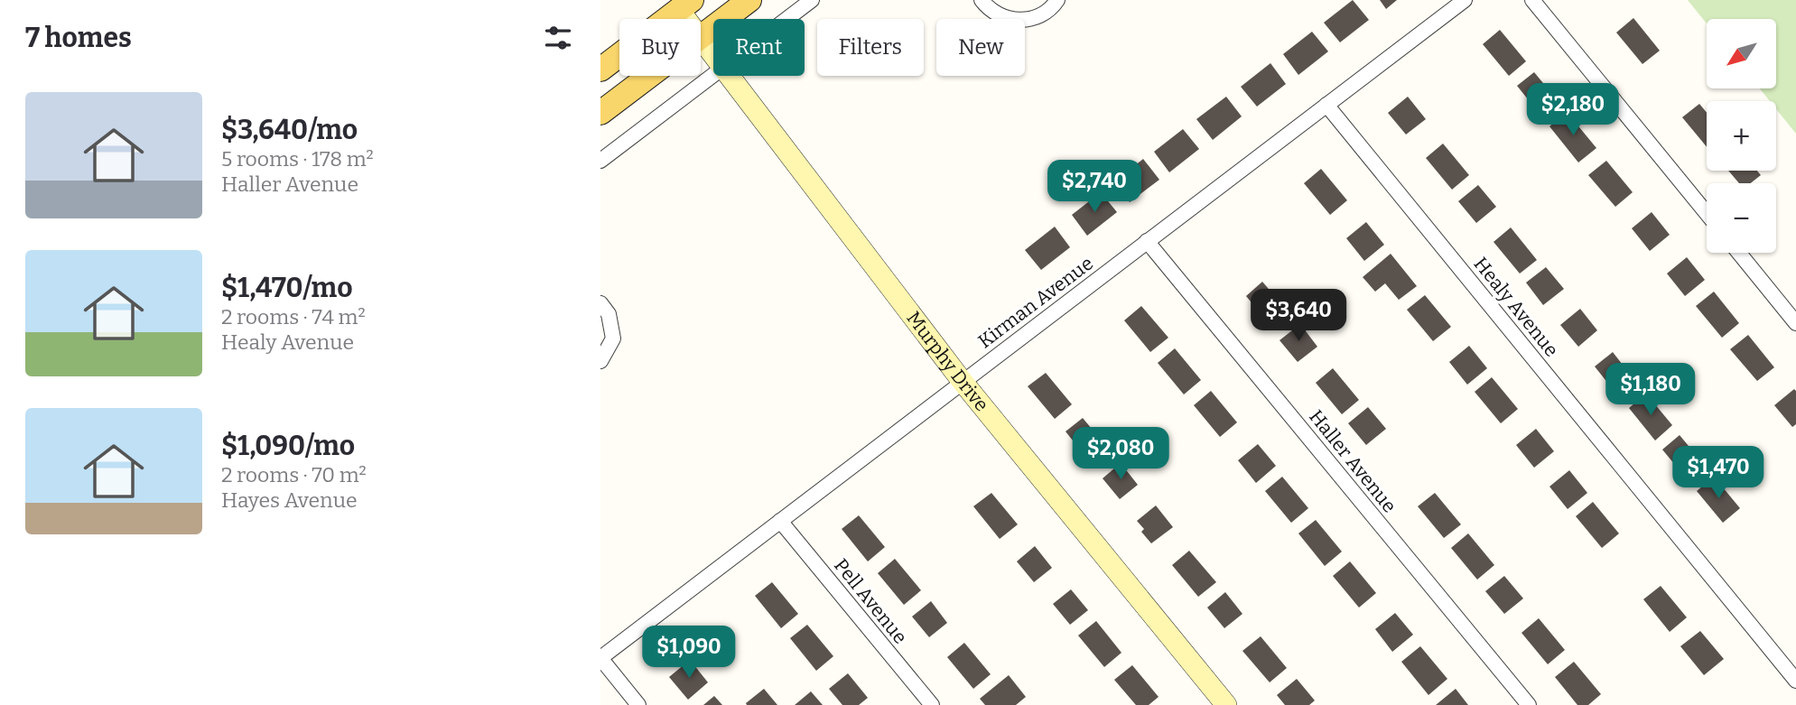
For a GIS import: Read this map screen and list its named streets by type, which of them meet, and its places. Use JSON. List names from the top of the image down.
{
  "streets": {
    "street": [
      "Kirman Avenue",
      "Healy Avenue",
      "Murphy Drive",
      "Haller Avenue",
      "Pell Avenue"
    ]
  },
  "crossings": [
    ["Kirman Avenue", "Healy Avenue"],
    ["Kirman Avenue", "Murphy Drive"],
    ["Kirman Avenue", "Haller Avenue"],
    ["Kirman Avenue", "Pell Avenue"]
  ],
  "north": "bottom left",
  "page": {
    "heading": "7 homes",
    "map_buttons": ["+", "−"],
    "chip": [
      "Buy",
      "Rent",
      "Filters",
      "New"
    ],
    "list": [
      {
        "name": "$3,640/mo",
        "note": "5 rooms · 178 m² · Haller Avenue"
      },
      {
        "name": "$1,470/mo",
        "note": "2 rooms · 74 m² · Healy Avenue"
      },
      {
        "name": "$1,090/mo",
        "note": "2 rooms · 70 m² · Hayes Avenue"
      }
    ],
    "price": [
      "$2,180",
      "$2,740",
      "$3,640",
      "$1,180",
      "$2,080",
      "$1,470",
      "$1,090"
    ]
  }
}
